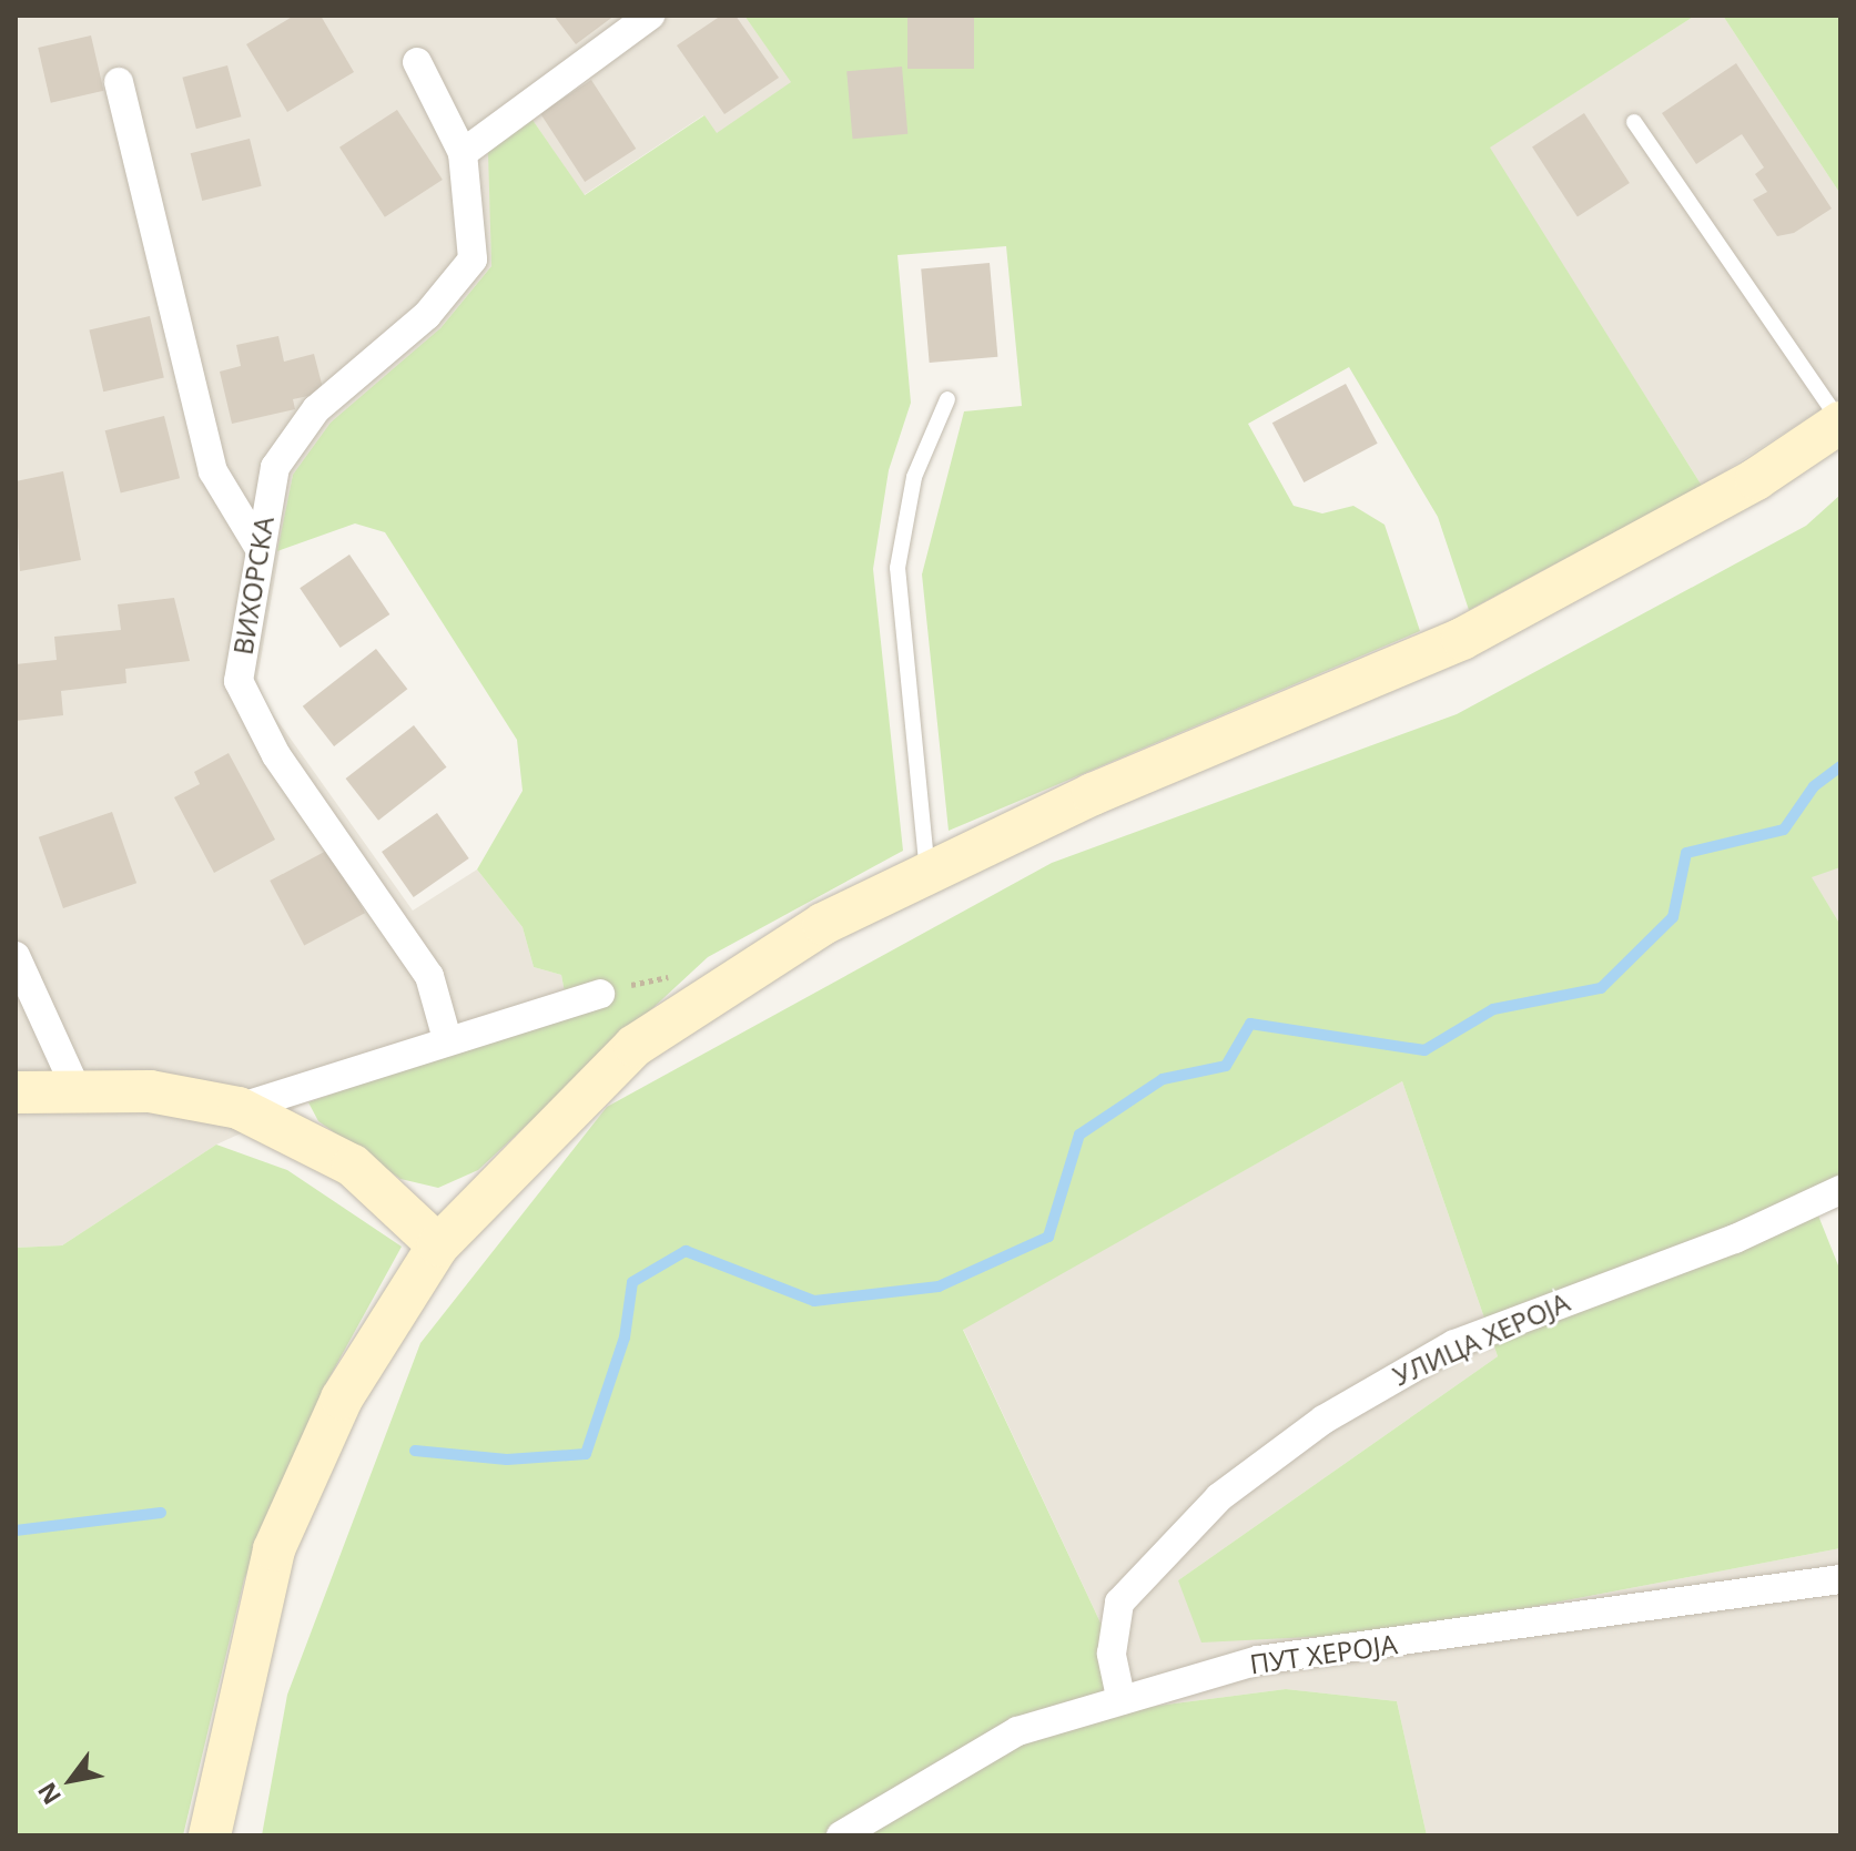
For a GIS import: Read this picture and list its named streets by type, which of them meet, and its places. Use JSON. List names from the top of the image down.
{
  "streets": {
    "street": ["ВИХОРСКА", "УЛИЦА ХЕРОЈА", "ПУТ ХЕРОЈА"]
  },
  "crossings": [
    ["УЛИЦА ХЕРОЈА", "ПУТ ХЕРОЈА"]
  ],
  "north": "bottom left"
}
